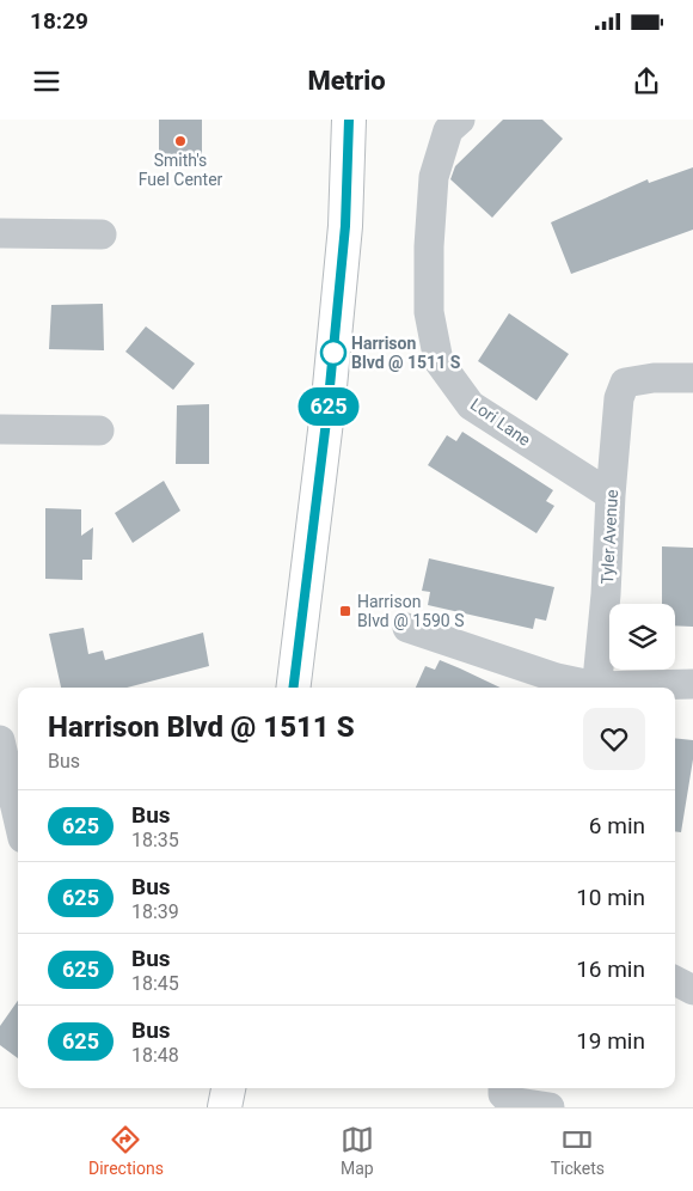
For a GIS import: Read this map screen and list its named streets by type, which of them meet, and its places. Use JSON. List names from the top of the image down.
{
  "streets": {
    "street": ["Lori Lane", "Tyler Avenue"]
  },
  "crossings": [
    ["Lori Lane", "Tyler Avenue"]
  ],
  "places": {
    "other": ["Smith's Fuel Center", "Harrison Blvd @ 1511 S"],
    "transit": ["Harrison Blvd @ 1590 S"]
  },
  "lines": ["bus line 625"],
  "page": {
    "status": "18:29",
    "header": "Metrio",
    "on_map": "625",
    "heading": ["Harrison Blvd @ 1511 S", "Bus"],
    "list": [
      {
        "mark": "625",
        "name": "Bus",
        "note": "18:35",
        "value": "6 min"
      },
      {
        "mark": "625",
        "name": "Bus",
        "note": "18:39",
        "value": "10 min"
      },
      {
        "mark": "625",
        "name": "Bus",
        "note": "18:45",
        "value": "16 min"
      },
      {
        "mark": "625",
        "name": "Bus",
        "note": "18:48",
        "value": "19 min"
      }
    ],
    "tabs": ["Directions", "Map", "Tickets"]
  }
}
